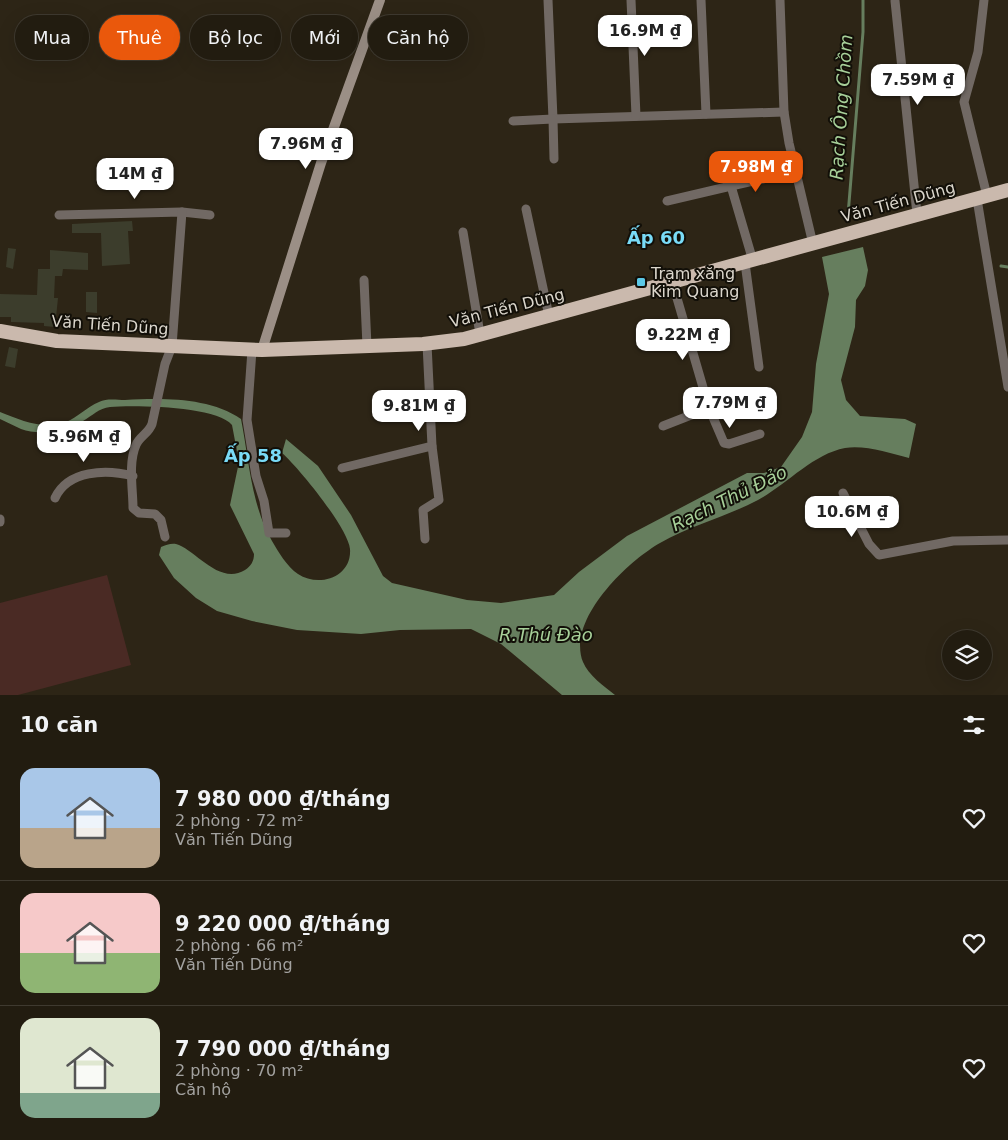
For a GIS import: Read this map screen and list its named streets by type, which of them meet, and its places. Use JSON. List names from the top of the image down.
{
  "streets": {
    "highway": ["Văn Tiến Dũng"]
  },
  "districts": ["Ấp 60", "Ấp 58"],
  "water": ["Rạch Ông Chồm", "Rạch Thủ Đảo", "R.Thú Đào"],
  "places": {
    "transit": ["Trạm xăng Kim Quang"]
  },
  "page": {
    "price": [
      "16.9M ₫",
      "7.59M ₫",
      "7.96M ₫",
      "7.98M ₫",
      "14M ₫",
      "9.22M ₫",
      "7.79M ₫",
      "9.81M ₫",
      "5.96M ₫",
      "10.6M ₫"
    ],
    "chip": [
      "Mua",
      "Thuê",
      "Bộ lọc",
      "Mới",
      "Căn hộ"
    ],
    "heading": "10 căn",
    "list": [
      {
        "name": "7 980 000 ₫/tháng",
        "note": "2 phòng · 72 m² · Văn Tiến Dũng"
      },
      {
        "name": "9 220 000 ₫/tháng",
        "note": "2 phòng · 66 m² · Văn Tiến Dũng"
      },
      {
        "name": "7 790 000 ₫/tháng",
        "note": "2 phòng · 70 m² · Căn hộ"
      }
    ]
  }
}
